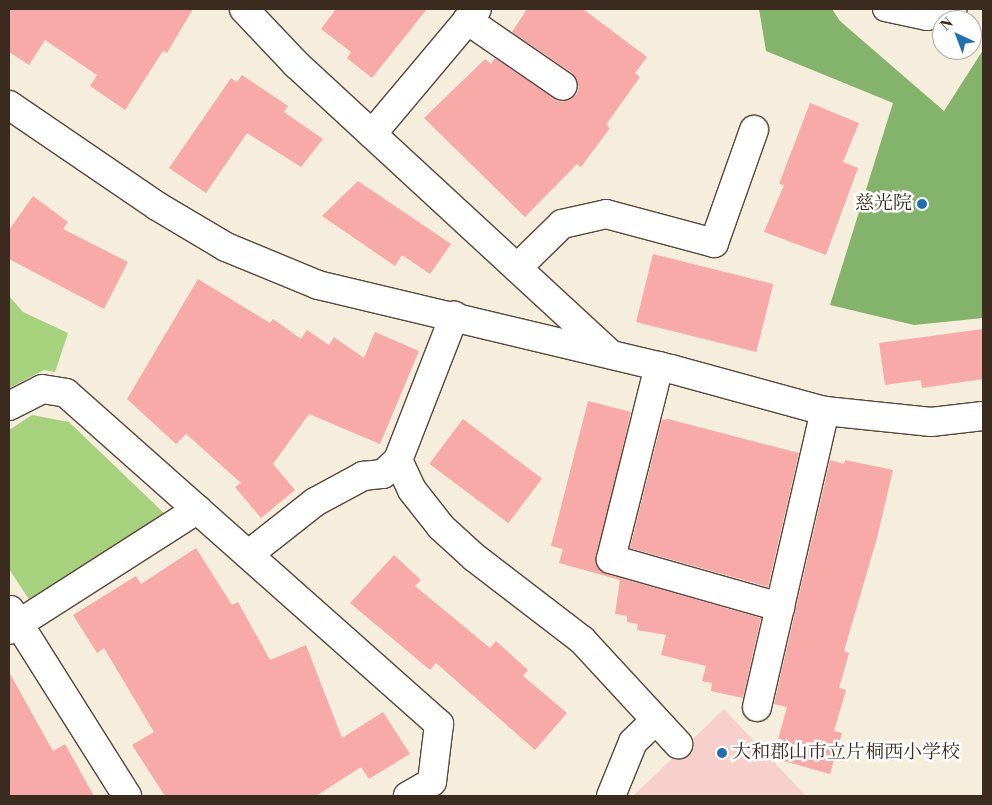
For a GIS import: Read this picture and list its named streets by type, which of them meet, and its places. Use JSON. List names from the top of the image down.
{
  "places": ["慈光院", "大和郡山市立片桐西小学校"],
  "north": "top left"
}
